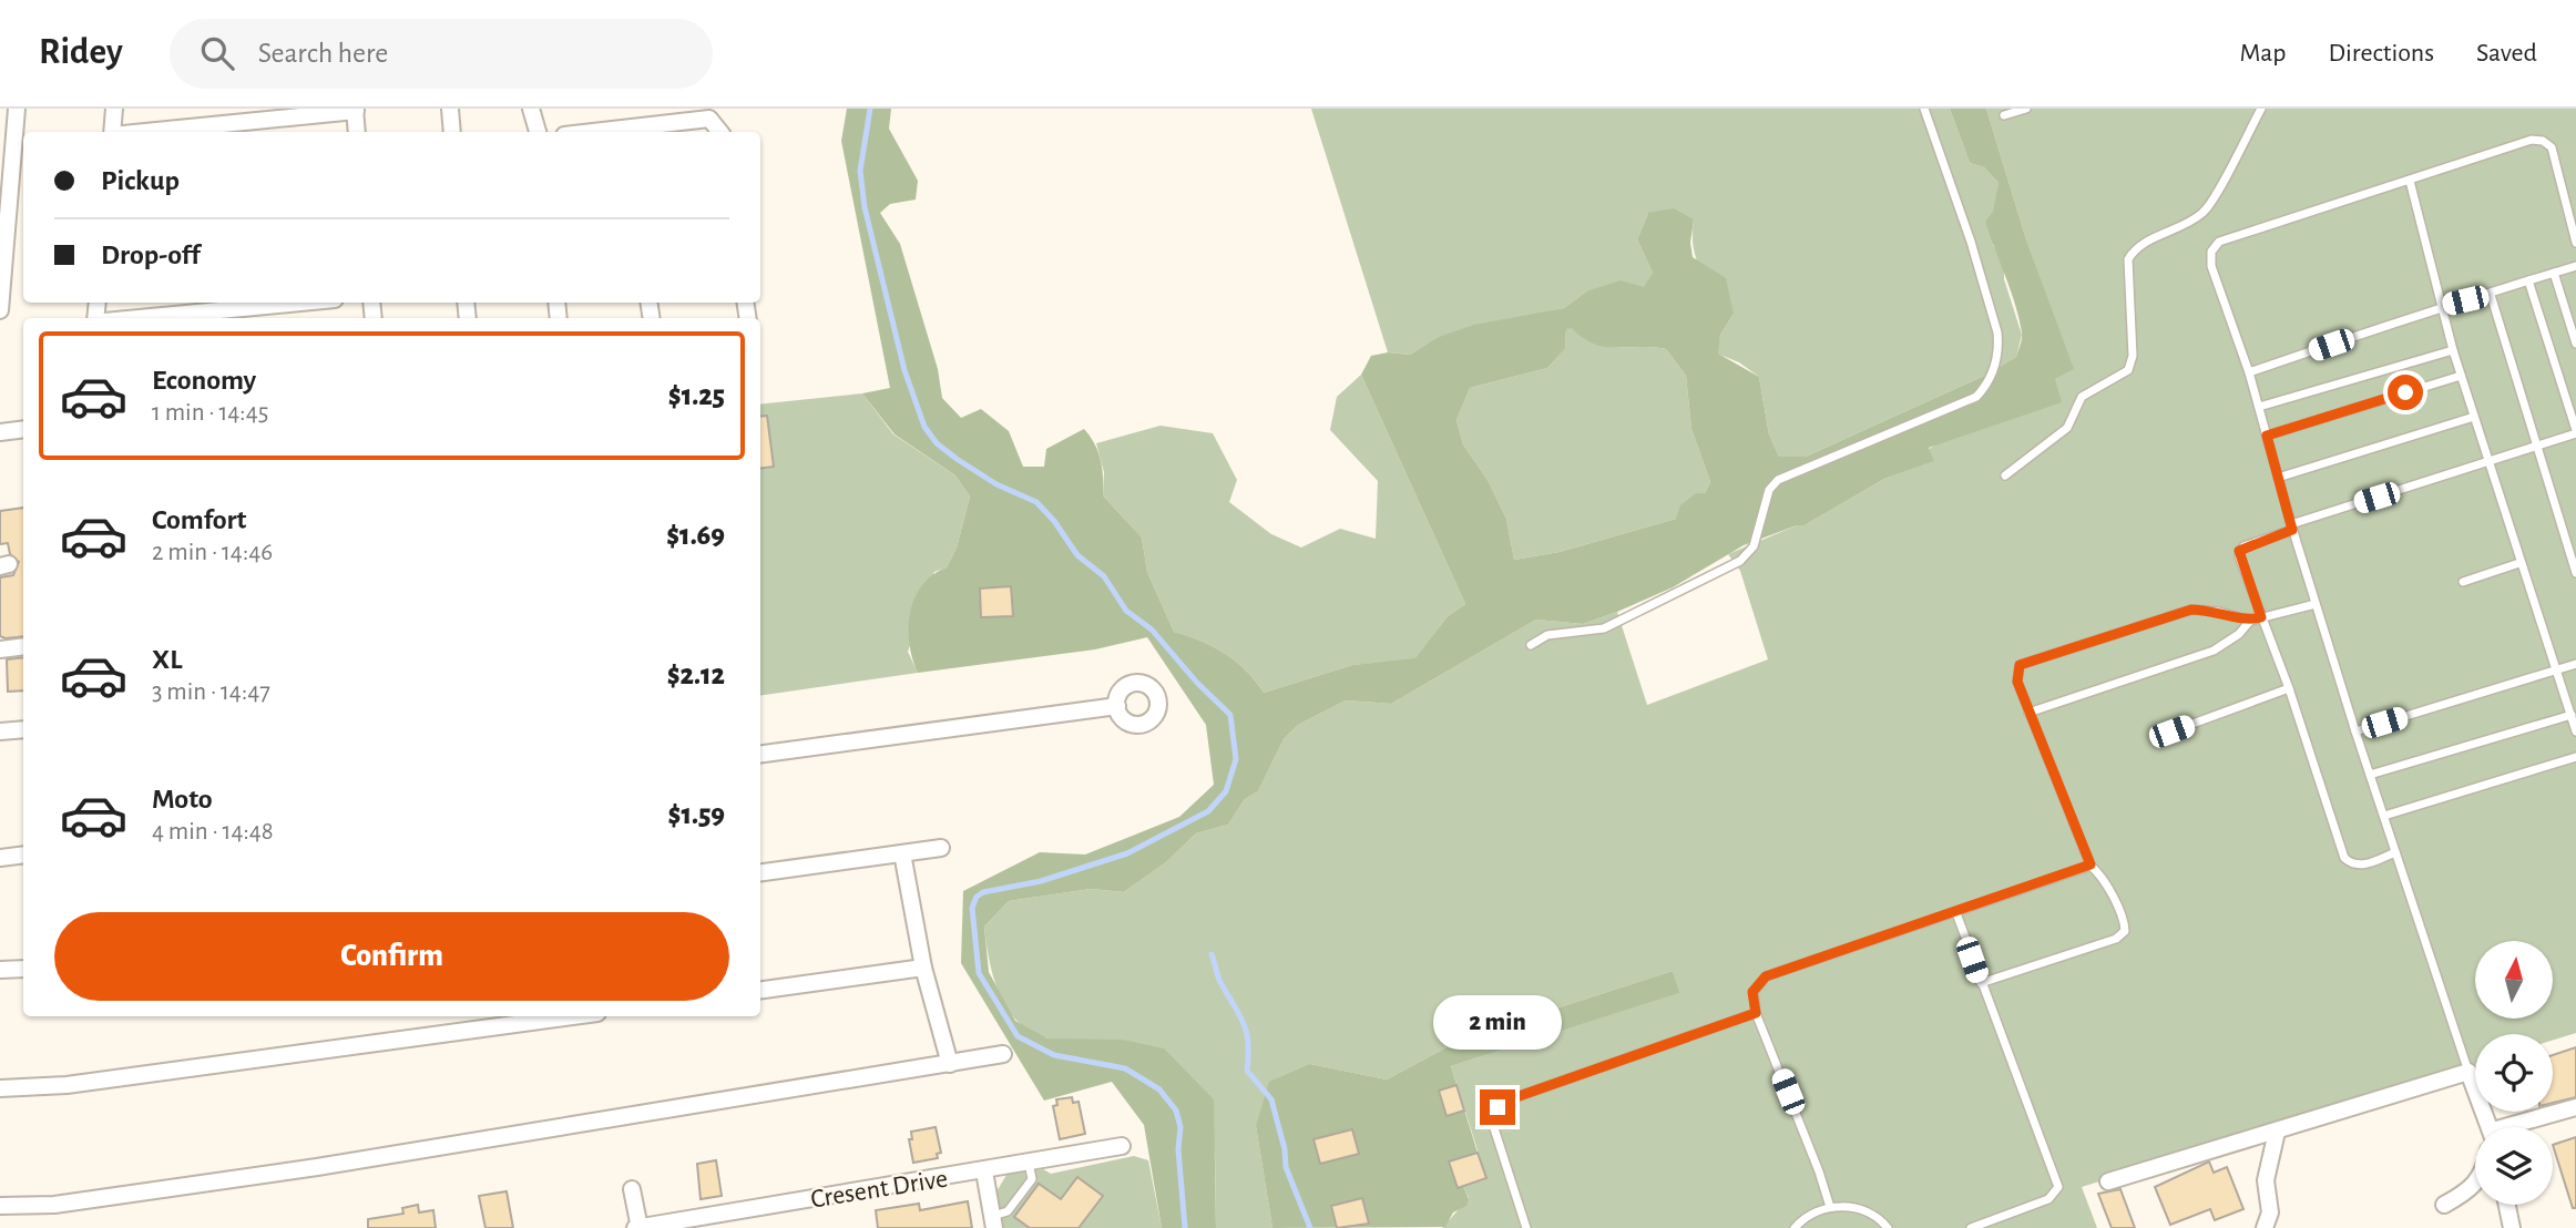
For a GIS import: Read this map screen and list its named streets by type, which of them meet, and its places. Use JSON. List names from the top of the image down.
{
  "streets": {
    "street": ["Cresent Drive"]
  },
  "north": "top",
  "page": {
    "header": "Ridey",
    "search": "Search here",
    "nav": ["Map", "Directions", "Saved"],
    "banner": ["Pickup", "Drop-off"],
    "list": [
      {
        "name": "Economy",
        "note": "1 min · 14:45",
        "value": "$1.25"
      },
      {
        "name": "Comfort",
        "note": "2 min · 14:46",
        "value": "$1.69"
      },
      {
        "name": "XL",
        "note": "3 min · 14:47",
        "value": "$2.12"
      },
      {
        "name": "Moto",
        "note": "4 min · 14:48",
        "value": "$1.59"
      }
    ],
    "buttons": "Confirm",
    "bubble": "2 min"
  }
}
